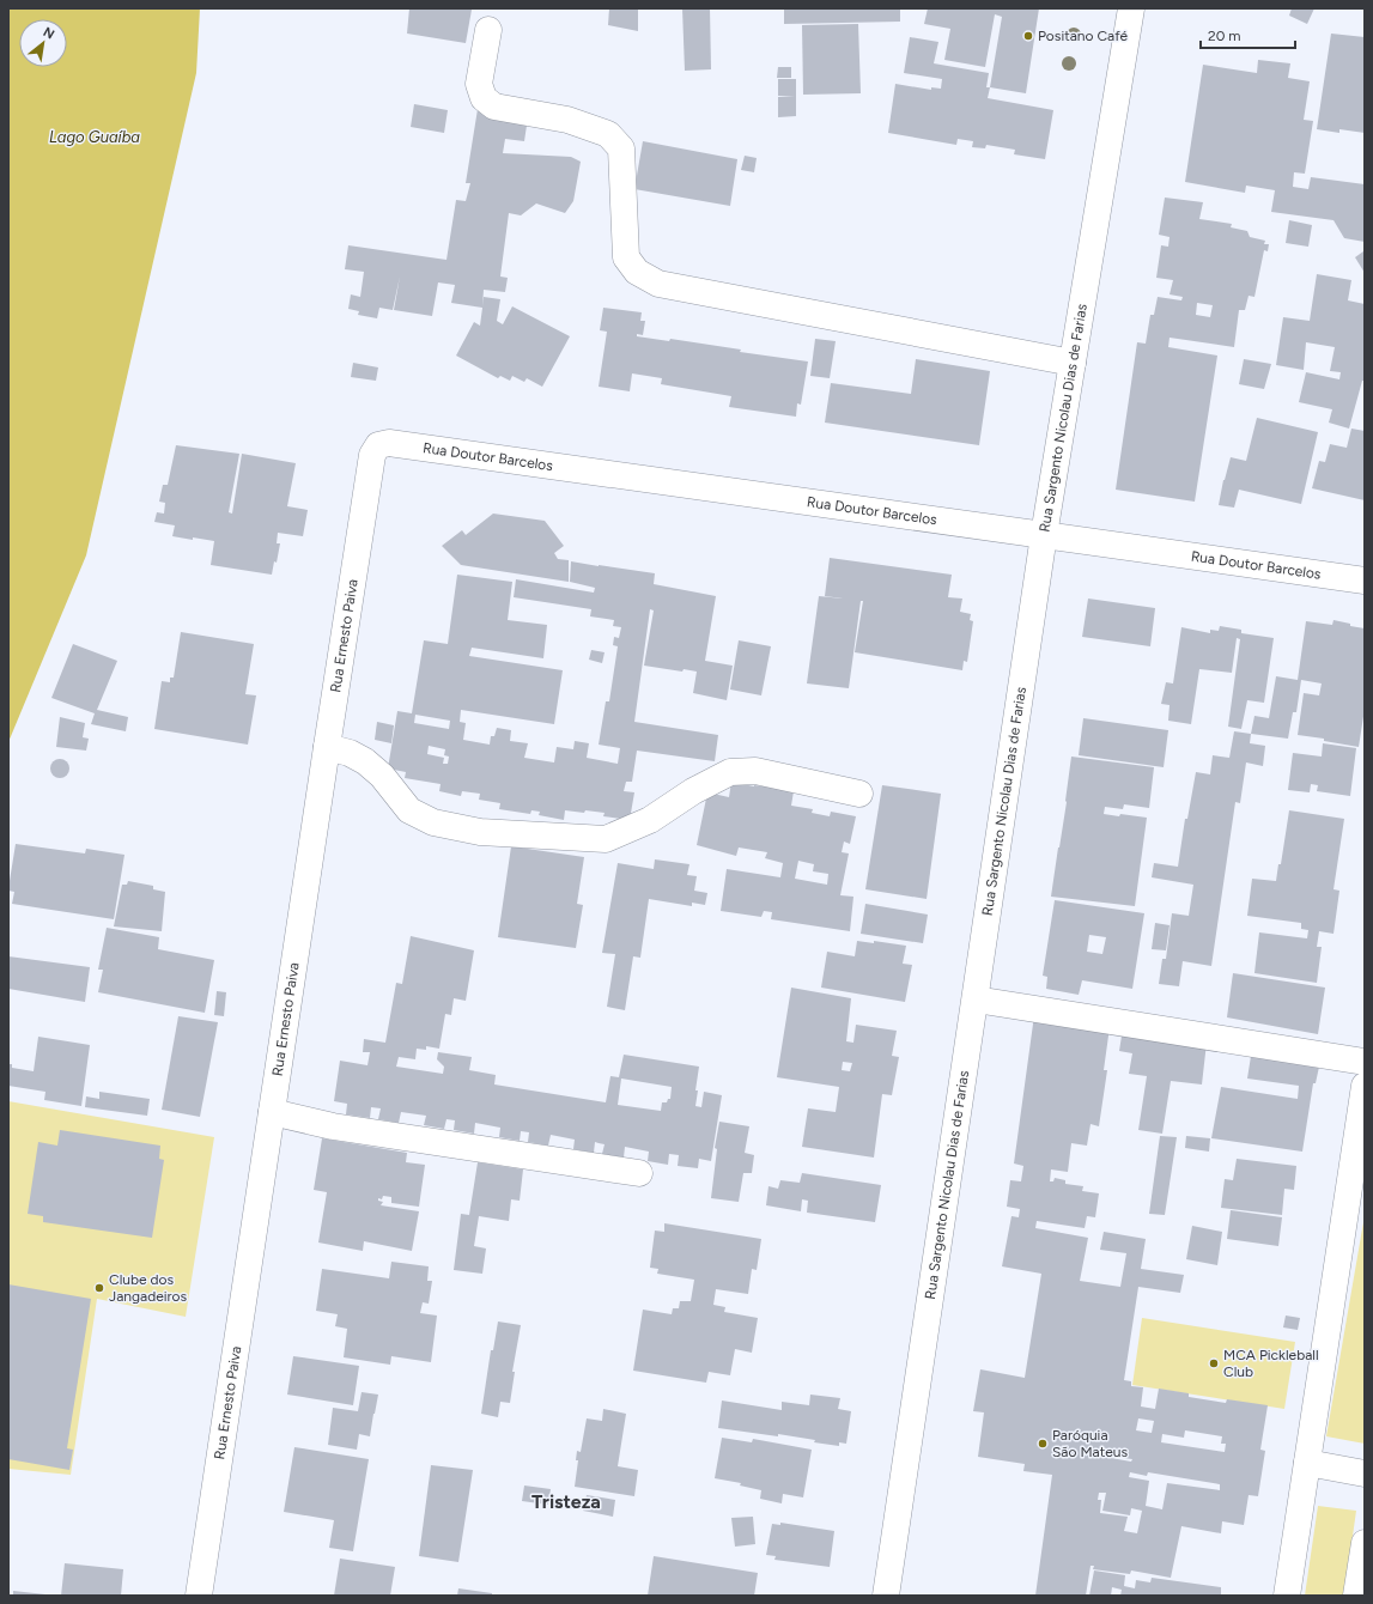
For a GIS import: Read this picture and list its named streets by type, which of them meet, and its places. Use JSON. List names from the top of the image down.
{
  "streets": {
    "street": ["Rua Sargento Nicolau Dias de Farias", "Rua Doutor Barcelos", "Rua Ernesto Paiva"]
  },
  "crossings": [
    ["Rua Sargento Nicolau Dias de Farias", "Rua Doutor Barcelos"],
    ["Rua Doutor Barcelos", "Rua Ernesto Paiva"]
  ],
  "districts": ["Tristeza"],
  "water": ["Lago Guaíba"],
  "places": [
    "Positano Café",
    "Clube dos Jangadeiros",
    "MCA Pickleball Club",
    "Paróquia São Mateus"
  ],
  "scale_bar": "20 m",
  "north": "top right"
}
